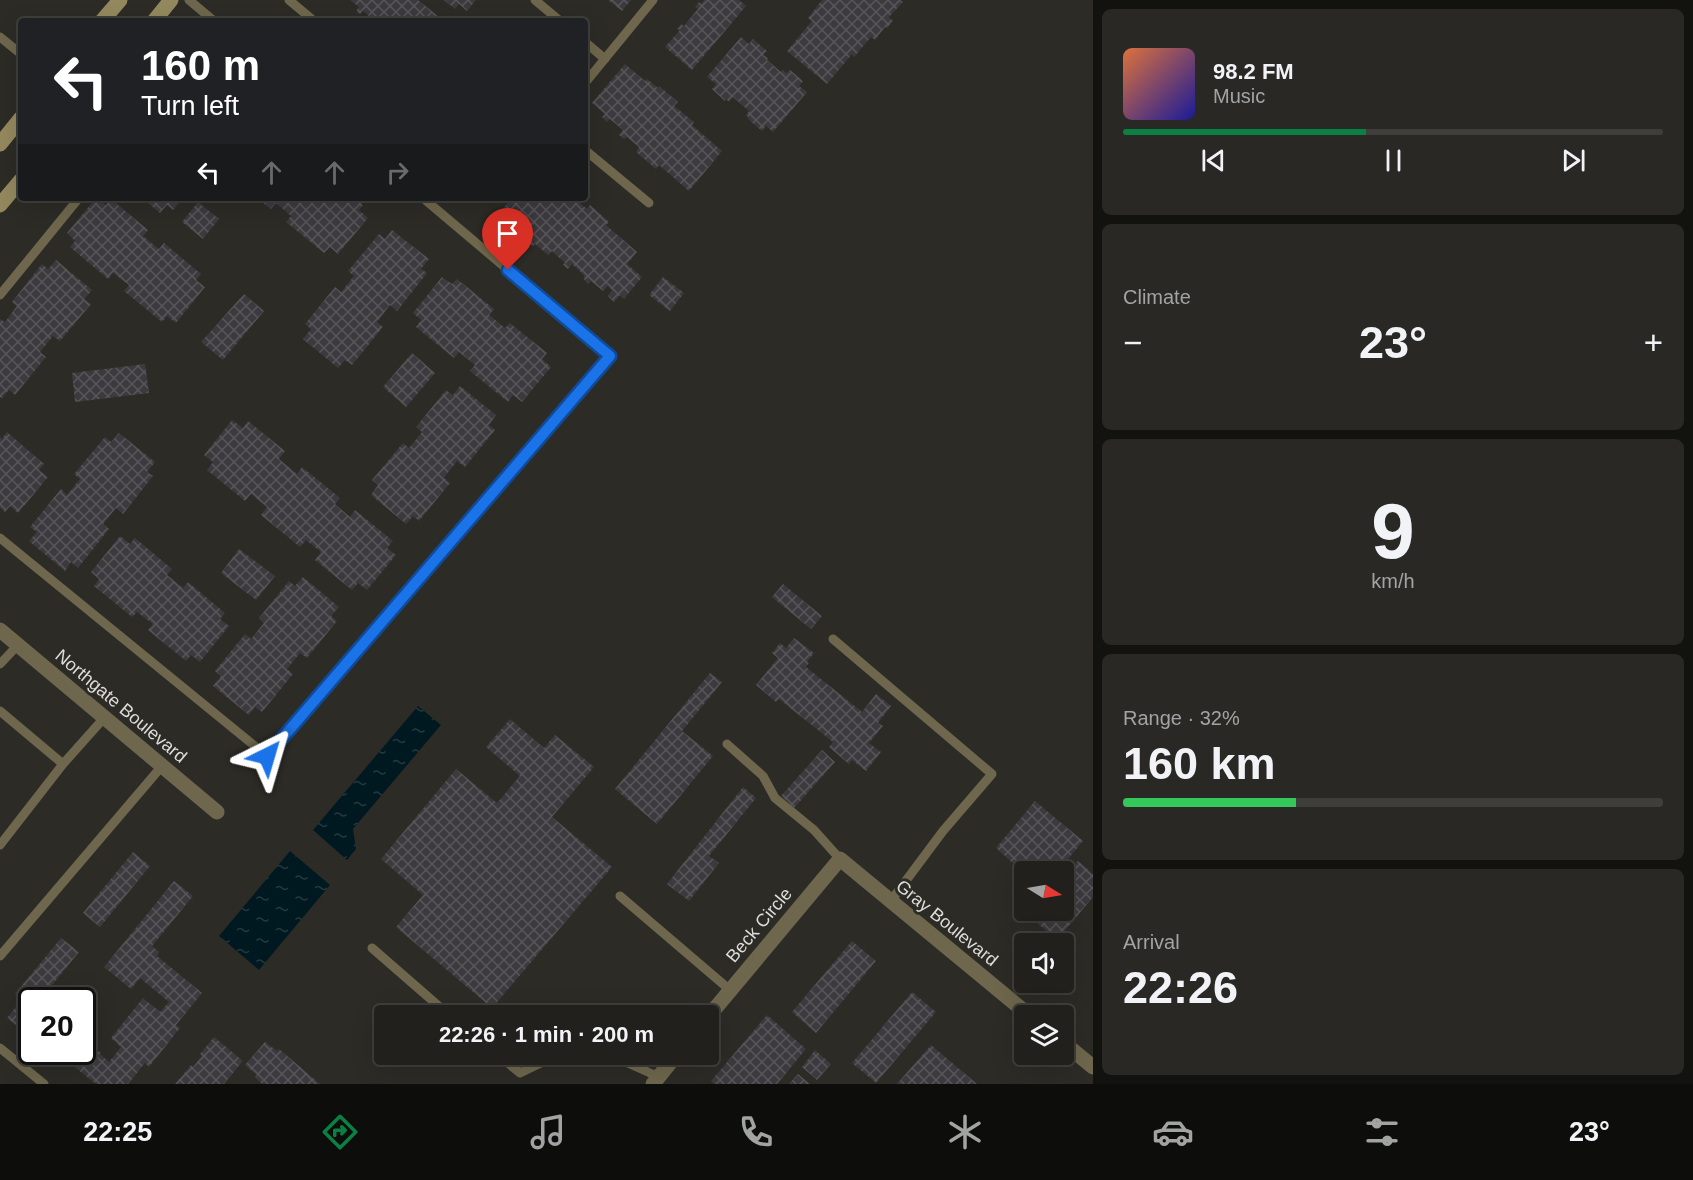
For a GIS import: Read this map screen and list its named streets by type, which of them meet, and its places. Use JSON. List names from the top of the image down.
{
  "streets": {
    "street": ["Northgate Boulevard", "Gray Boulevard", "Beck Circle"]
  },
  "crossings": [
    ["Gray Boulevard", "Beck Circle"]
  ],
  "north": "right",
  "page": {
    "turn": ["160 m", "Turn left"],
    "song": ["98.2 FM", "Music"],
    "tile": [
      "Climate",
      ["9", "km/h"],
      ["Range · 32%", "160 km"],
      ["Arrival", "22:26"]
    ],
    "heat": ["−", "23°", "+"],
    "limit": "20",
    "trip": "22:26 · 1 min · 200 m",
    "tabs": ["22:25", "23°"]
  }
}
